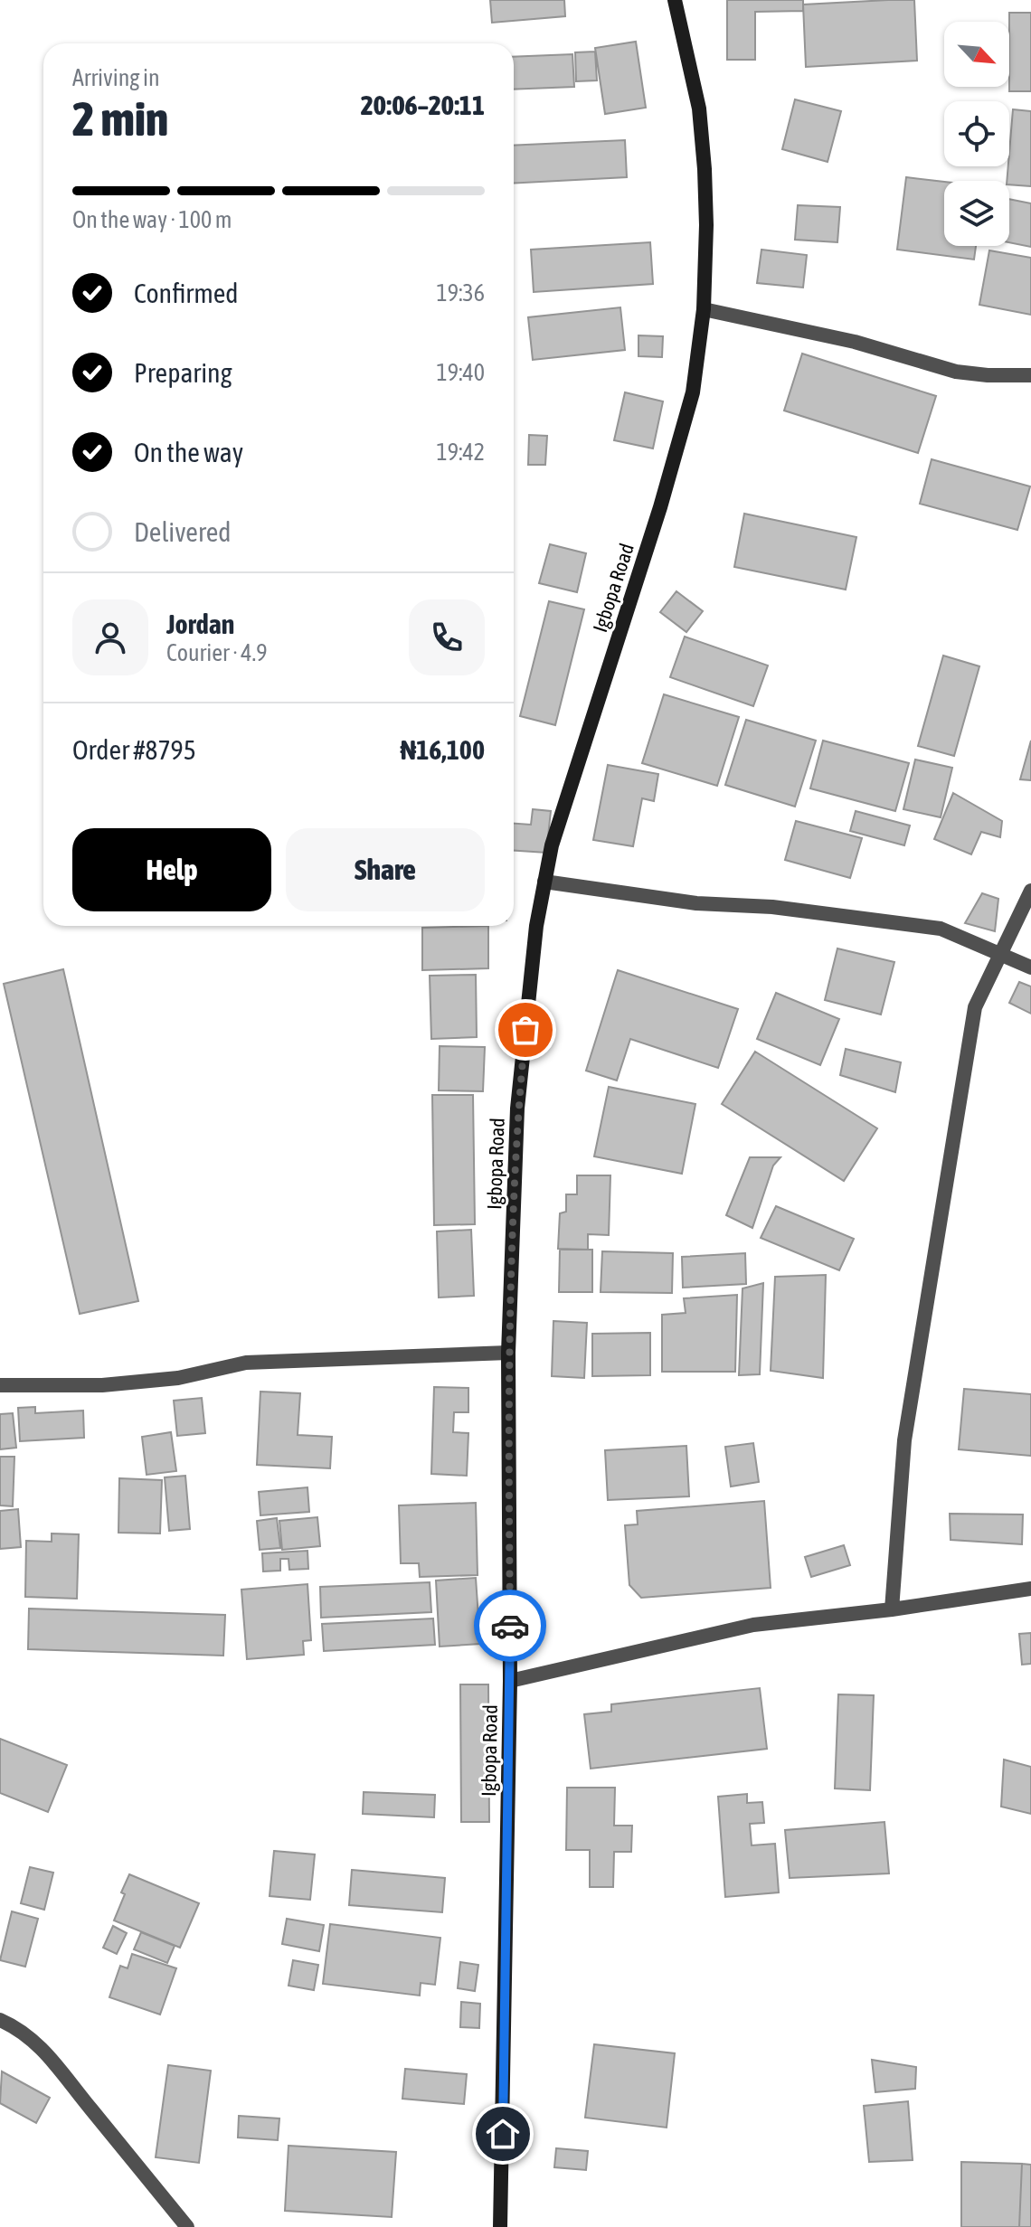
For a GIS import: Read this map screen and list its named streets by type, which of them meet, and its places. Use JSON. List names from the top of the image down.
{
  "streets": {
    "street": ["Igbopa Road"]
  },
  "north": "bottom right",
  "page": {
    "heading": ["2 min", "Arriving in", "20:06–20:11"],
    "panel": [
      "Jordan",
      "Courier · 4.9",
      "Order #8795",
      "₦16,100"
    ],
    "bar": "On the way · 100 m",
    "list": [
      ["Confirmed", "19:36"],
      ["Preparing", "19:40"],
      ["On the way", "19:42"],
      "Delivered"
    ],
    "buttons": ["Help", "Share"]
  }
}
